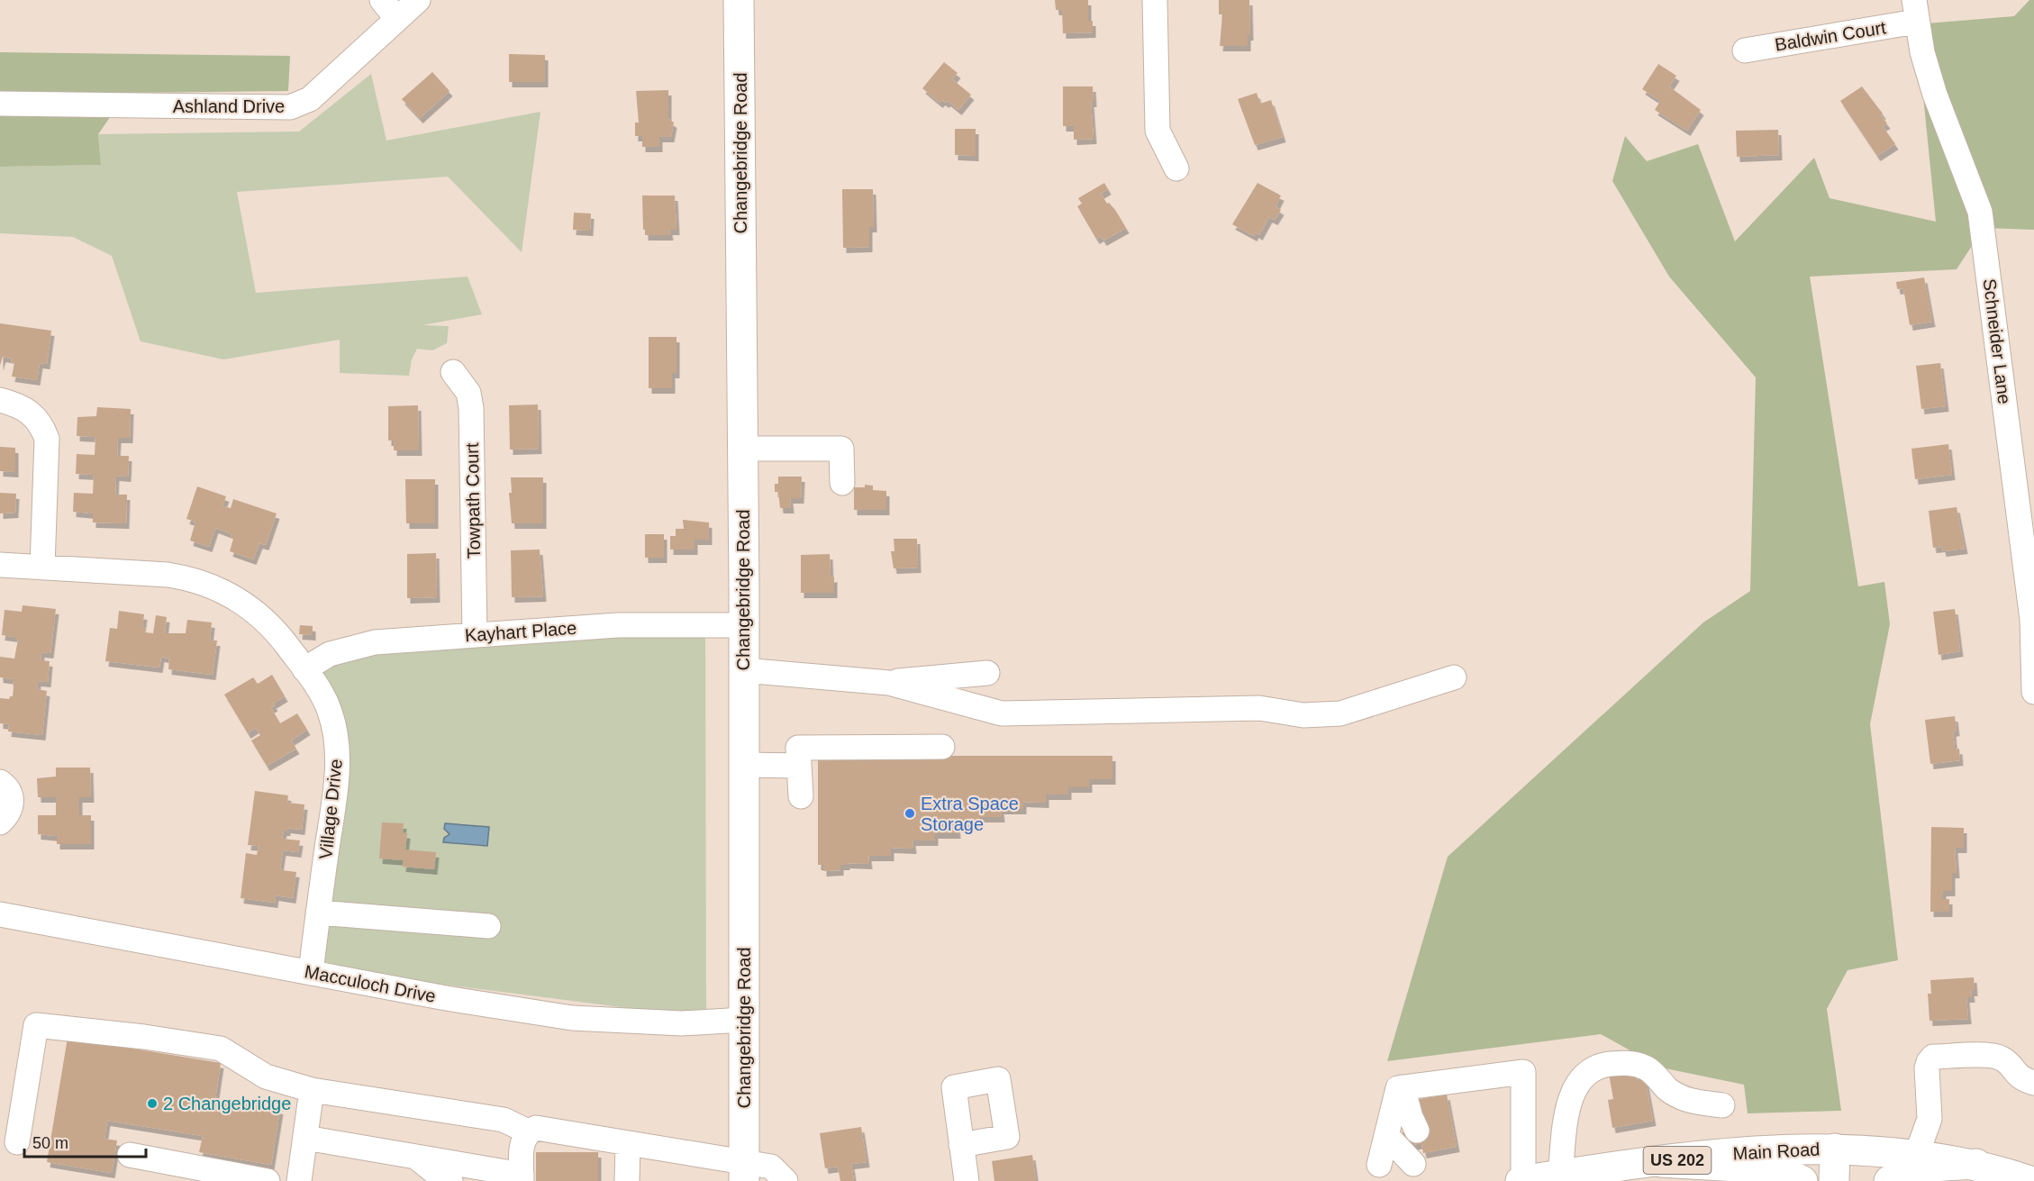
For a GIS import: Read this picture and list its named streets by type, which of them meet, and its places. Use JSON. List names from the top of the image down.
{
  "streets": {
    "main road": ["Changebridge Road", "Main Road", "US 202"],
    "street": [
      "Baldwin Court",
      "Ashland Drive",
      "Schneider Lane",
      "Towpath Court",
      "Kayhart Place",
      "Village Drive",
      "Macculoch Drive"
    ]
  },
  "crossings": [
    ["Baldwin Court", "Schneider Lane"],
    ["Changebridge Road", "Kayhart Place"],
    ["Changebridge Road", "Macculoch Drive"],
    ["Towpath Court", "Kayhart Place"],
    ["Kayhart Place", "Village Drive"],
    ["Village Drive", "Macculoch Drive"]
  ],
  "places": ["Extra Space Storage", "2 Changebridge"],
  "scale_bar": "50 m"
}
